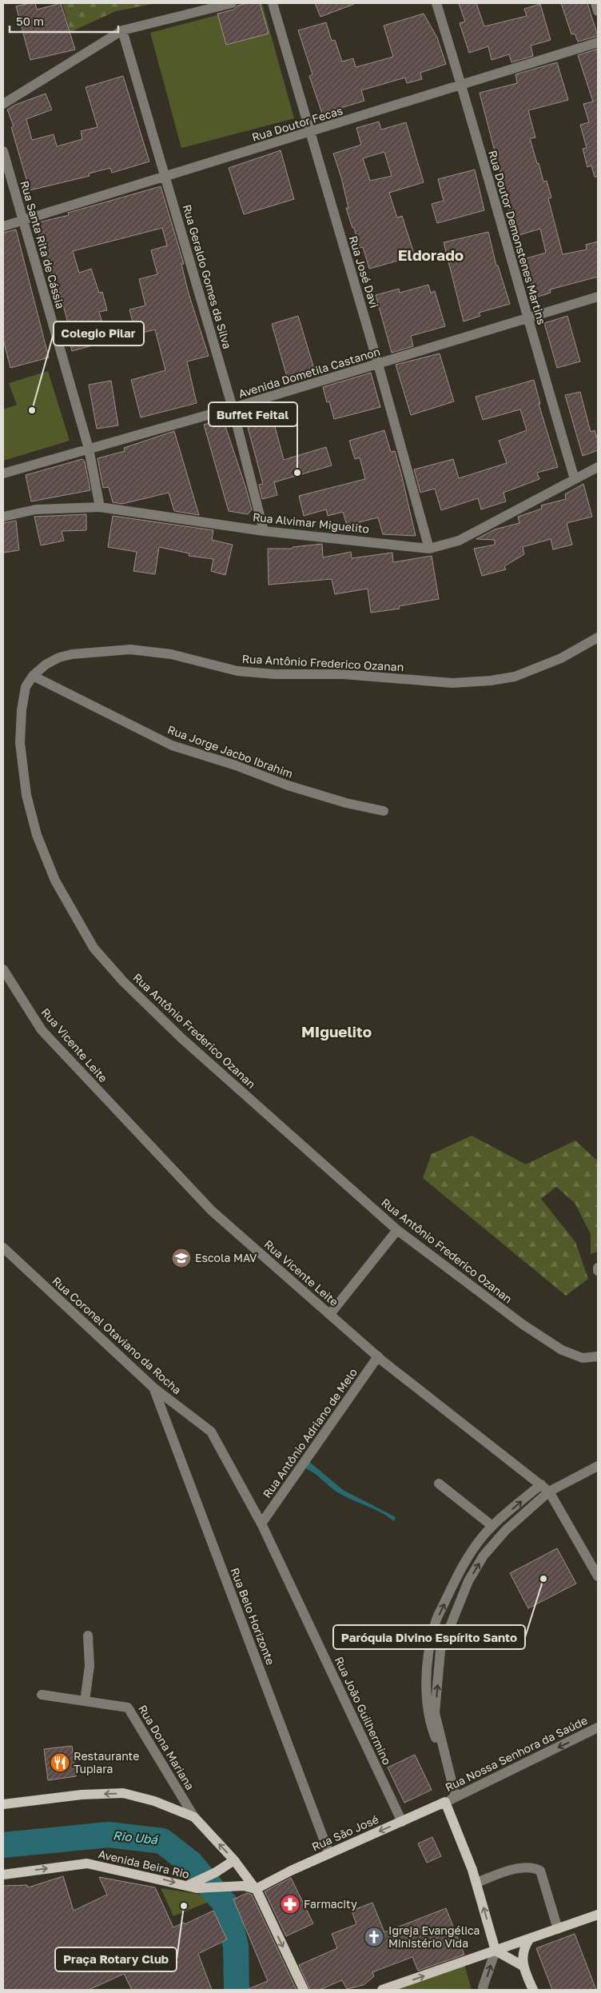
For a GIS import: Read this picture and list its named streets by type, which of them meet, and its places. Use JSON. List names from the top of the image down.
{
  "streets": {
    "main road": ["Rua São José", "Avenida Beira Rio"],
    "street": [
      "Rua Doutor Fecas",
      "Rua Doutor Demonstenes Martins",
      "Rua Santa Rita de Cássia",
      "Rua José Davi",
      "Rua Geraldo Gomes da Silva",
      "Avenida Dometila Castanon",
      "Rua Alvimar Miguelito",
      "Rua Antônio Frederico Ozanan",
      "Rua Jorge Jacbo Ibrahim",
      "Rua Vicente Leite",
      "Rua Coronel Otaviano da Rocha",
      "Rua Antônio Adriano de Melo",
      "Rua Belo Horizonte",
      "Rua João Guilhermino",
      "Rua Dona Mariana",
      "Rua Nossa Senhora da Saúde"
    ]
  },
  "crossings": [
    ["Rua Doutor Fecas", "Rua Doutor Demonstenes Martins"],
    ["Rua Doutor Fecas", "Rua Santa Rita de Cássia"],
    ["Rua Doutor Fecas", "Rua José Davi"],
    ["Rua Doutor Fecas", "Rua Geraldo Gomes da Silva"],
    ["Rua Doutor Demonstenes Martins", "Avenida Dometila Castanon"],
    ["Rua Doutor Demonstenes Martins", "Rua Alvimar Miguelito"],
    ["Rua Santa Rita de Cássia", "Avenida Dometila Castanon"],
    ["Rua Santa Rita de Cássia", "Rua Alvimar Miguelito"],
    ["Rua José Davi", "Avenida Dometila Castanon"],
    ["Rua José Davi", "Rua Alvimar Miguelito"],
    ["Rua Geraldo Gomes da Silva", "Avenida Dometila Castanon"],
    ["Rua Geraldo Gomes da Silva", "Rua Alvimar Miguelito"],
    ["Rua Antônio Frederico Ozanan", "Rua Jorge Jacbo Ibrahim"],
    ["Rua Vicente Leite", "Rua Antônio Adriano de Melo"],
    ["Rua Coronel Otaviano da Rocha", "Rua Antônio Adriano de Melo"],
    ["Rua Coronel Otaviano da Rocha", "Rua Belo Horizonte"],
    ["Rua Coronel Otaviano da Rocha", "Rua João Guilhermino"],
    ["Rua Antônio Adriano de Melo", "Rua João Guilhermino"],
    ["Rua Belo Horizonte", "Rua São José"],
    ["Rua João Guilhermino", "Rua São José"],
    ["Rua Nossa Senhora da Saúde", "Rua São José"],
    ["Rua São José", "Avenida Beira Rio"]
  ],
  "one_way": ["Rua Nossa Senhora da Saúde", "Rua São José"],
  "districts": ["Eldorado", "MIguelito"],
  "water": ["Rio Ubá"],
  "places": {
    "other": [
      "Colegio Pilar",
      "Buffet Feital",
      "Paróquia Divino Espírito Santo",
      "Praça Rotary Club"
    ],
    "school or university": ["Escola MAV"],
    "restaurant": ["Restaurante Tupiara"],
    "pharmacy": ["Farmacity"],
    "church": ["Igreja Evangélica Ministério Vida"]
  },
  "scale_bar": "50 m"
}
